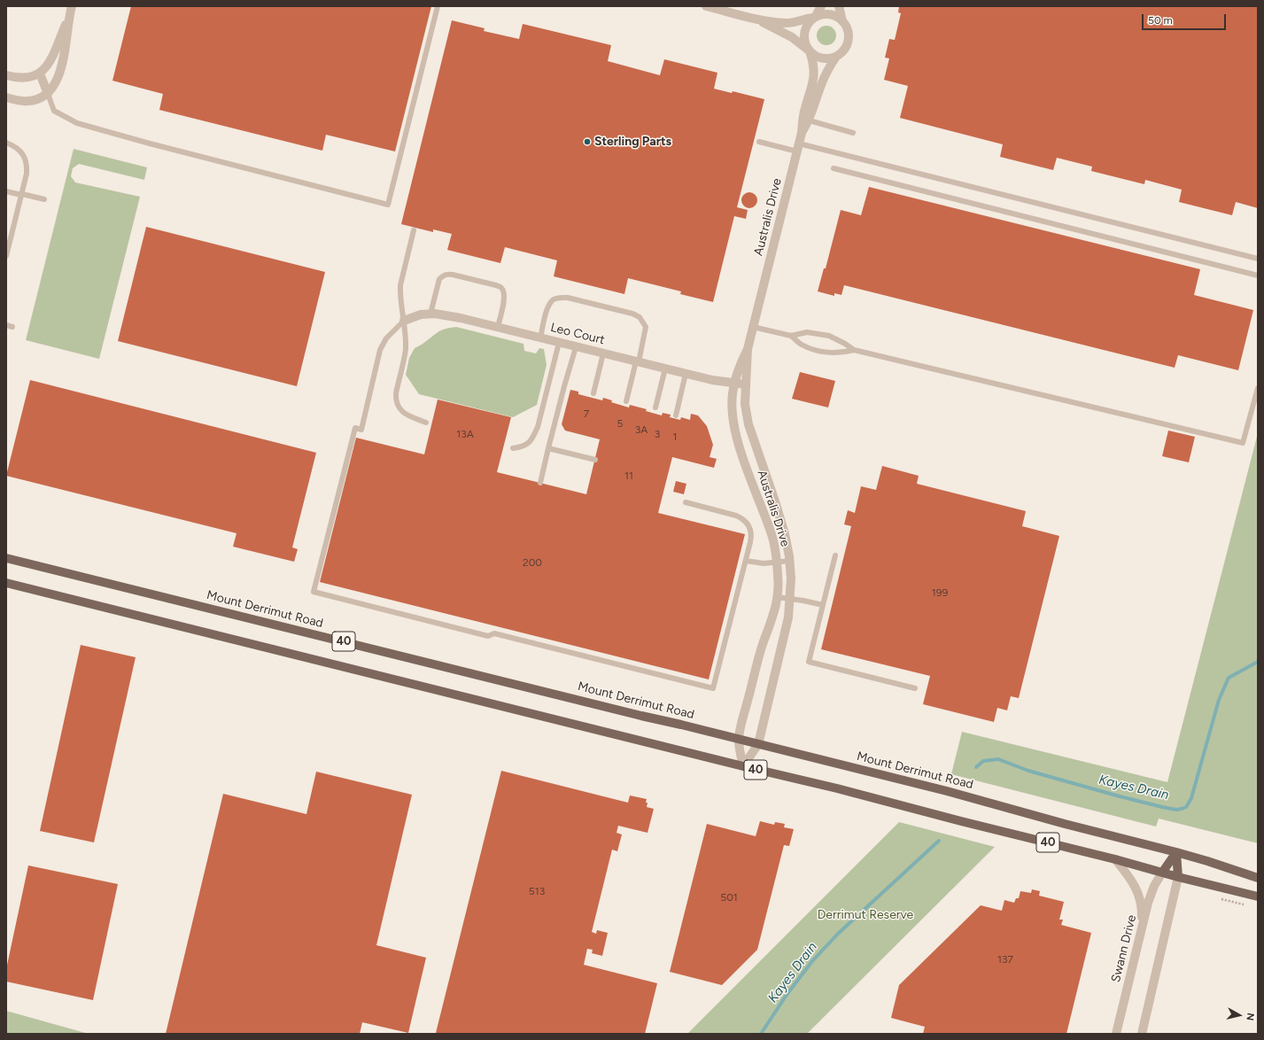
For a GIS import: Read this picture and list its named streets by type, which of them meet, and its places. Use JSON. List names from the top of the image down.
{
  "streets": {
    "main road": ["Mount Derrimut Road", "40"],
    "street": ["Australis Drive", "Leo Court", "Swann Drive"]
  },
  "crossings": [
    ["Australis Drive", "Leo Court"],
    ["Australis Drive", "Mount Derrimut Road"],
    ["40", "Swann Drive"]
  ],
  "water": ["Kayes Drain"],
  "parks": ["Derrimut Reserve"],
  "places": ["Sterling Parts"],
  "house_numbers": [
    "7",
    "5",
    "3A",
    "13A",
    "3",
    "1",
    "11",
    "200",
    "199",
    "513",
    "501",
    "137"
  ],
  "scale_bar": "50 m",
  "north": "right"
}
